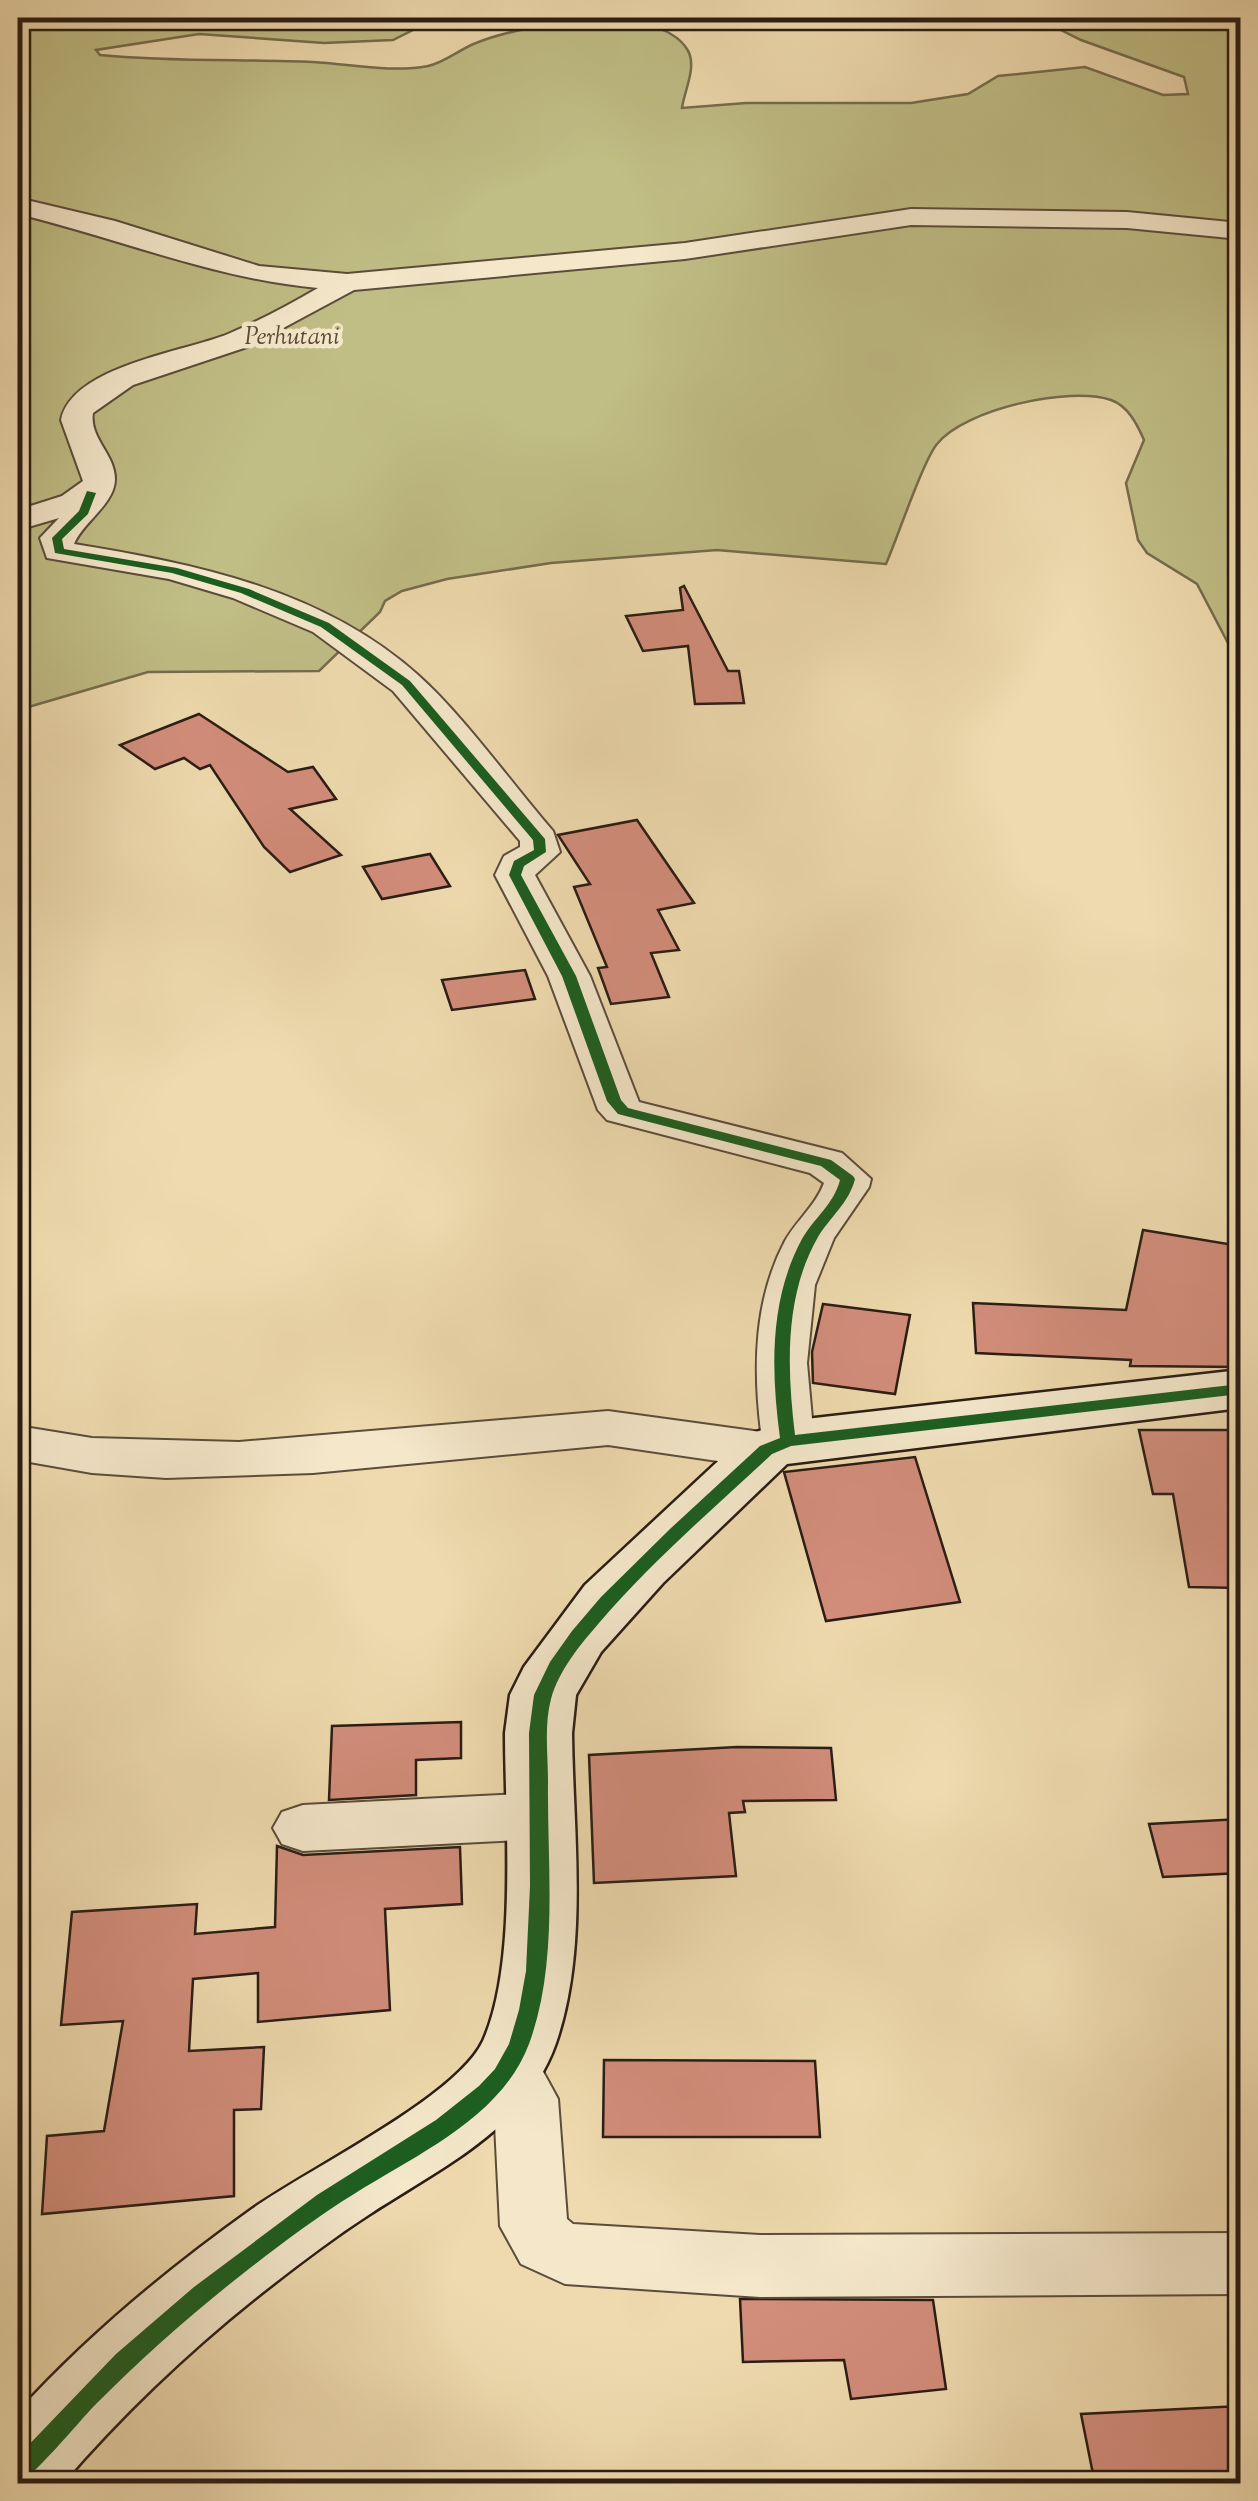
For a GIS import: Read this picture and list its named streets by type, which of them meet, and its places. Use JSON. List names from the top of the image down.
{
  "parks": ["Perhutani"]
}
